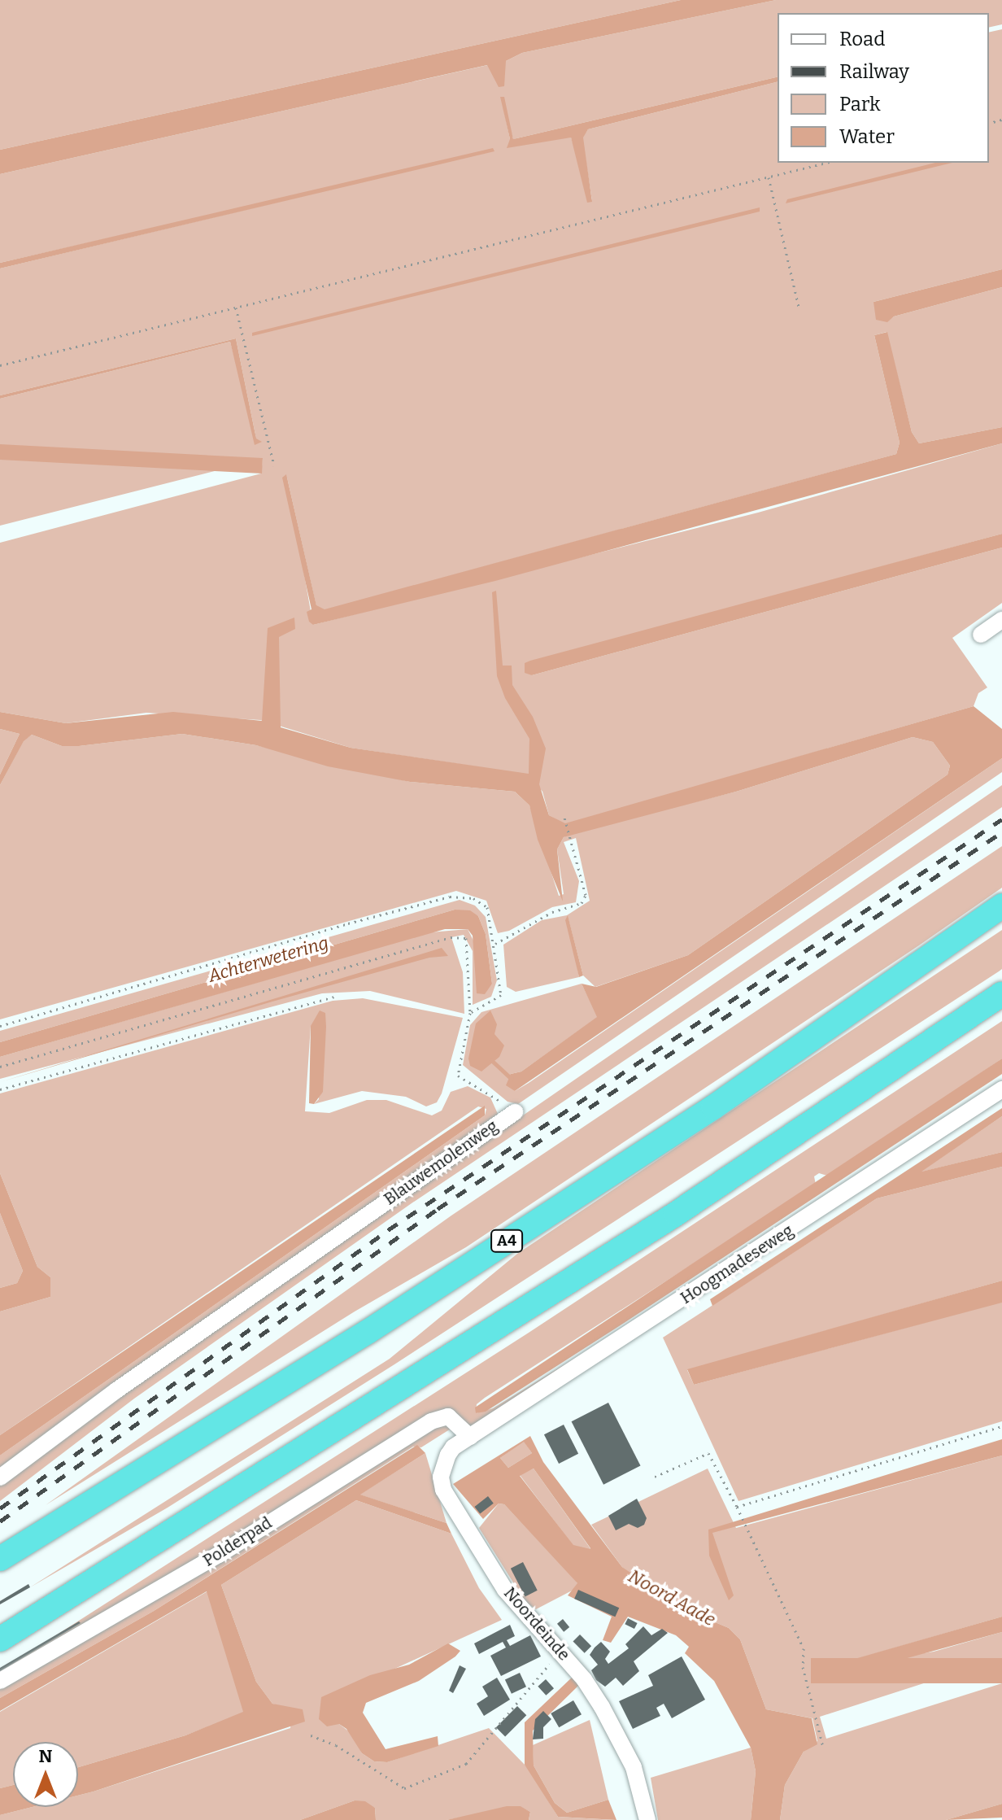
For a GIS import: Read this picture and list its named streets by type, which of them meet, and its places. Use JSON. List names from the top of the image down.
{
  "streets": {
    "highway": ["A4"],
    "street": [
      "Blauwemolenweg",
      "Hoogmadeseweg",
      "Polderpad",
      "Noordeinde"
    ]
  },
  "crossings": [
    ["Hoogmadeseweg", "Polderpad"],
    ["Hoogmadeseweg", "Noordeinde"],
    ["Polderpad", "Noordeinde"]
  ],
  "water": ["Achterwetering", "Noord Aade"],
  "legend": [
    "Road",
    "Railway",
    "Park",
    "Water"
  ],
  "north": "top"
}
